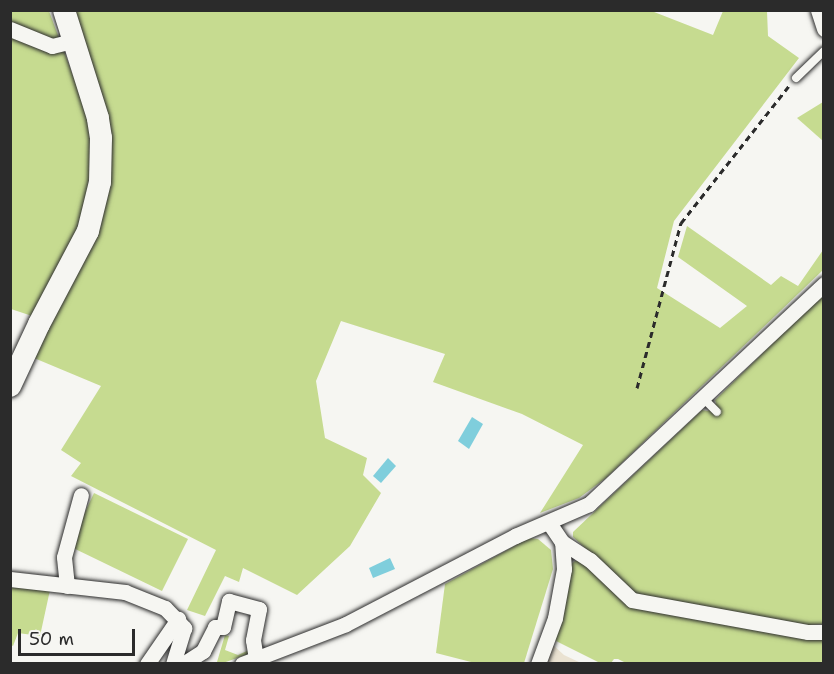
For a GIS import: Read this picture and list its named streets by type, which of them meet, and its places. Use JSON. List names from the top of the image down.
{
  "scale_bar": "50 m"
}
